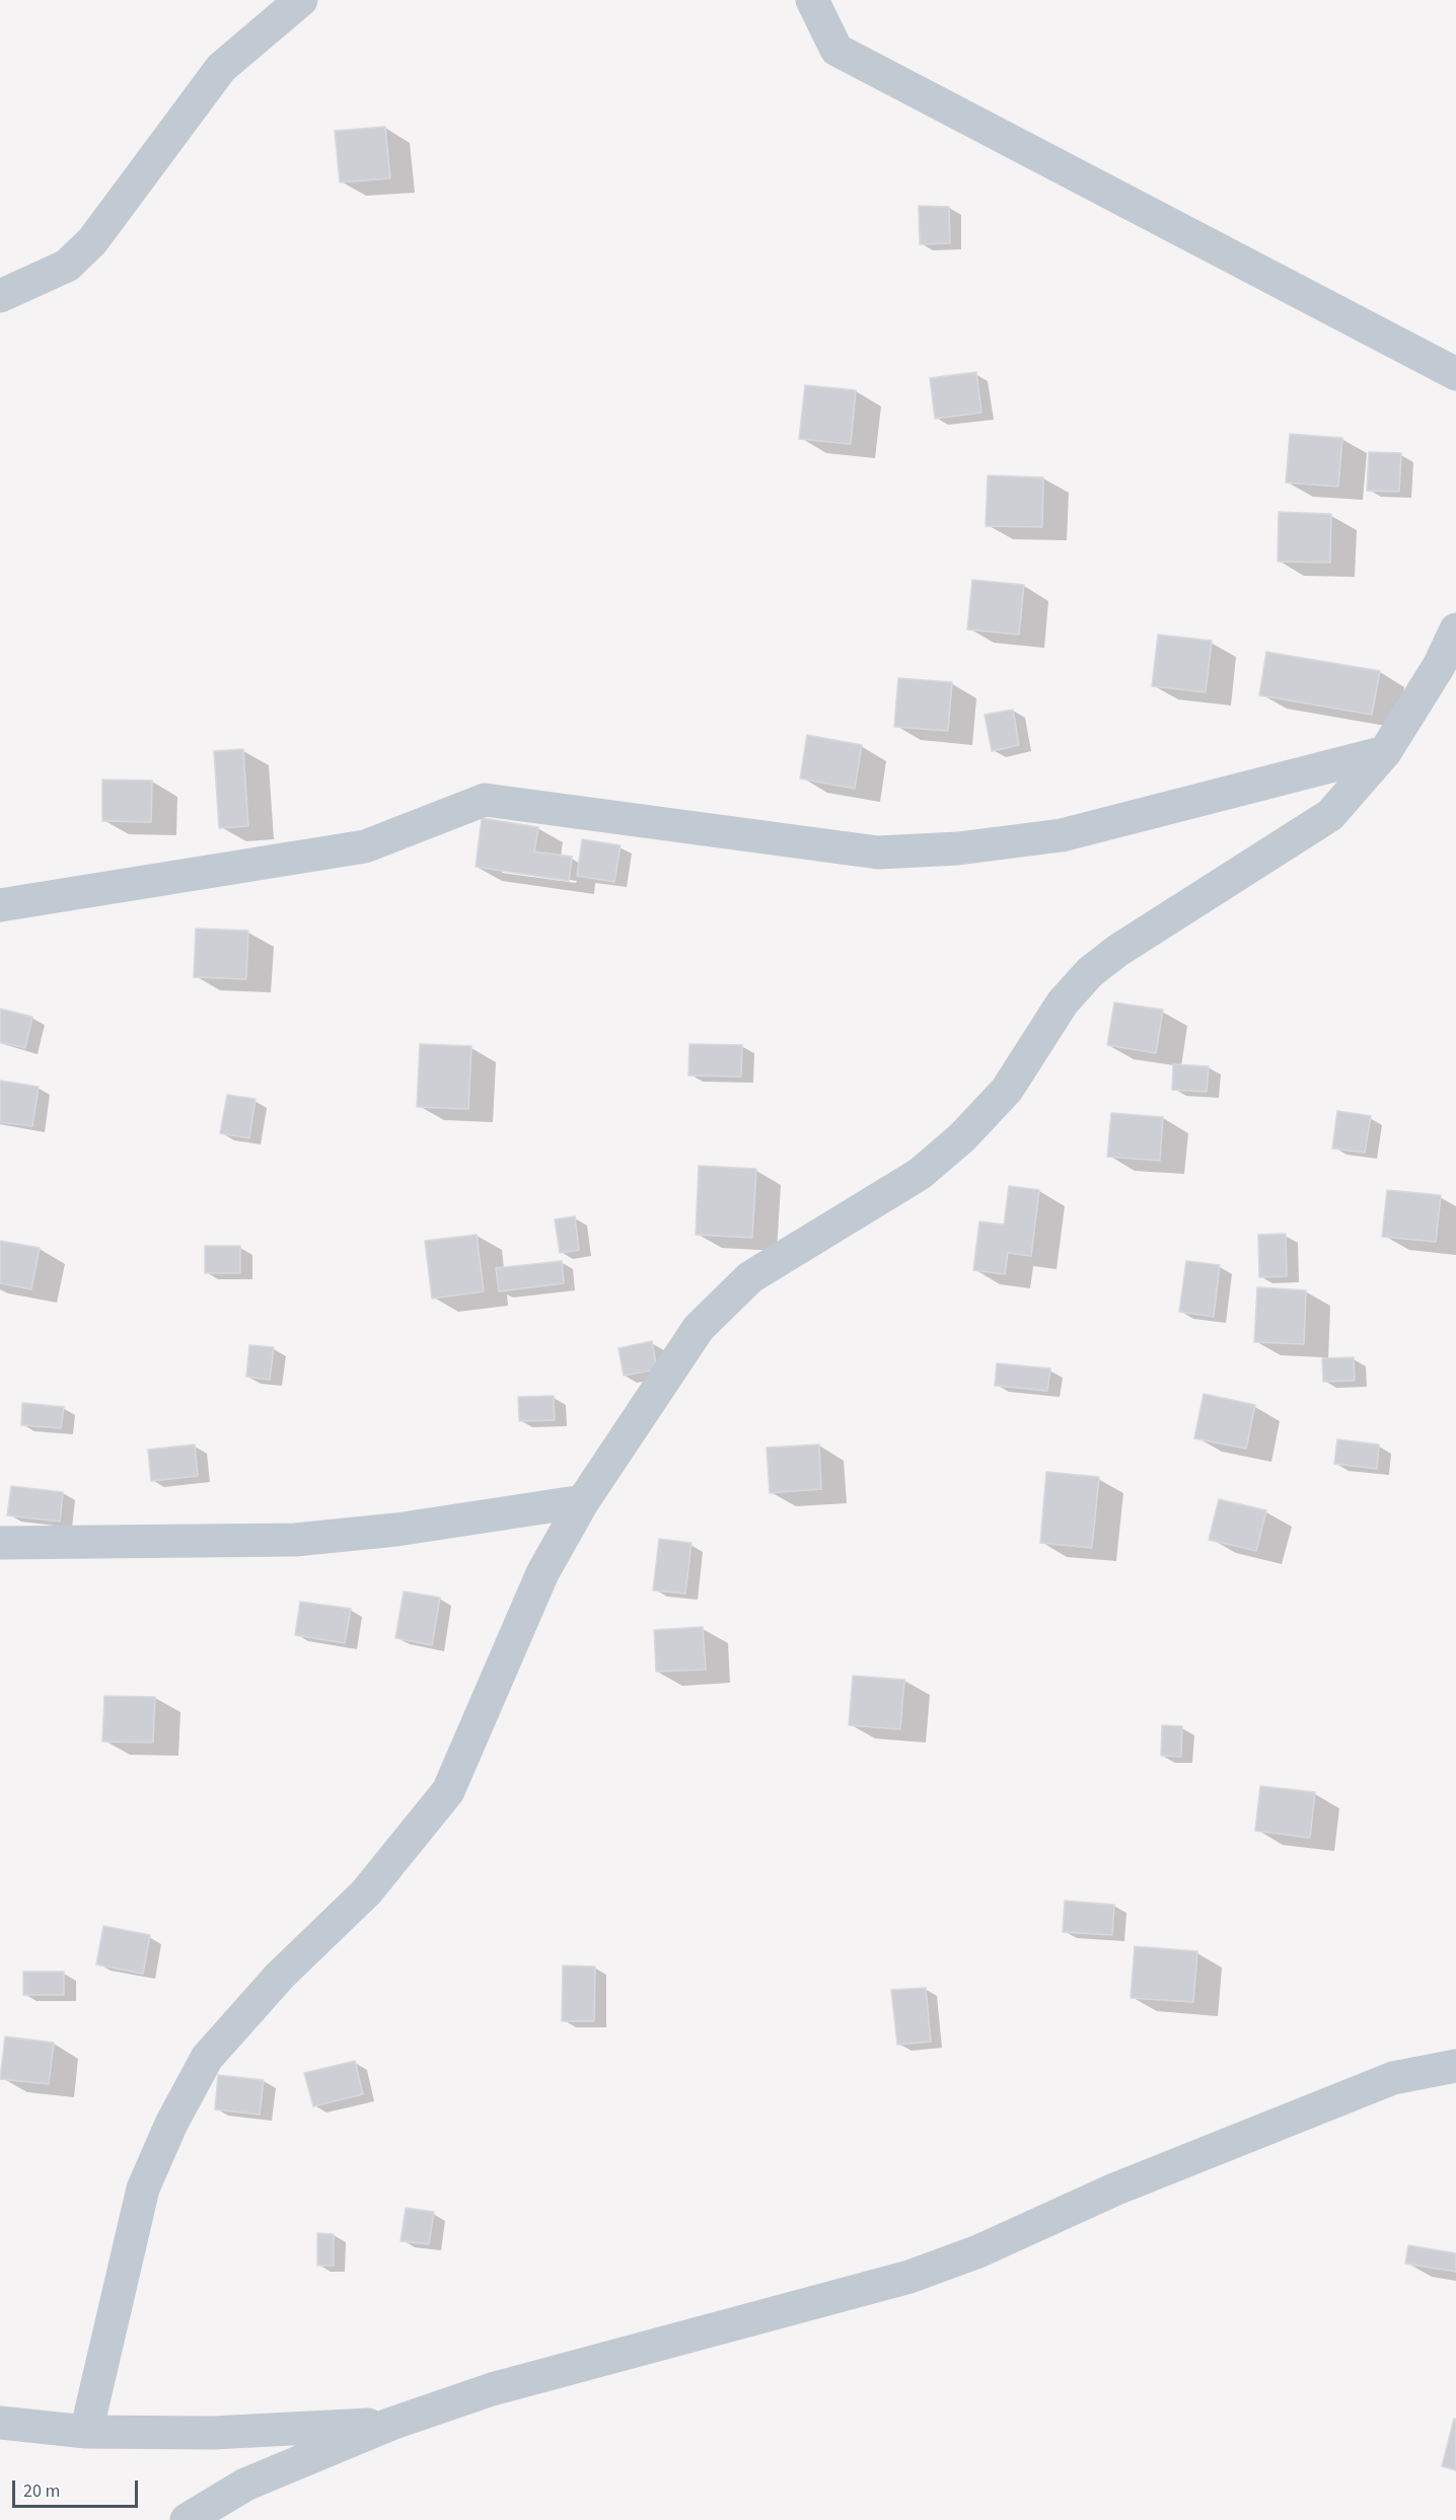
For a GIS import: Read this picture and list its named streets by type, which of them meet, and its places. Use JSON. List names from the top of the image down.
{
  "scale_bar": "20 m"
}
